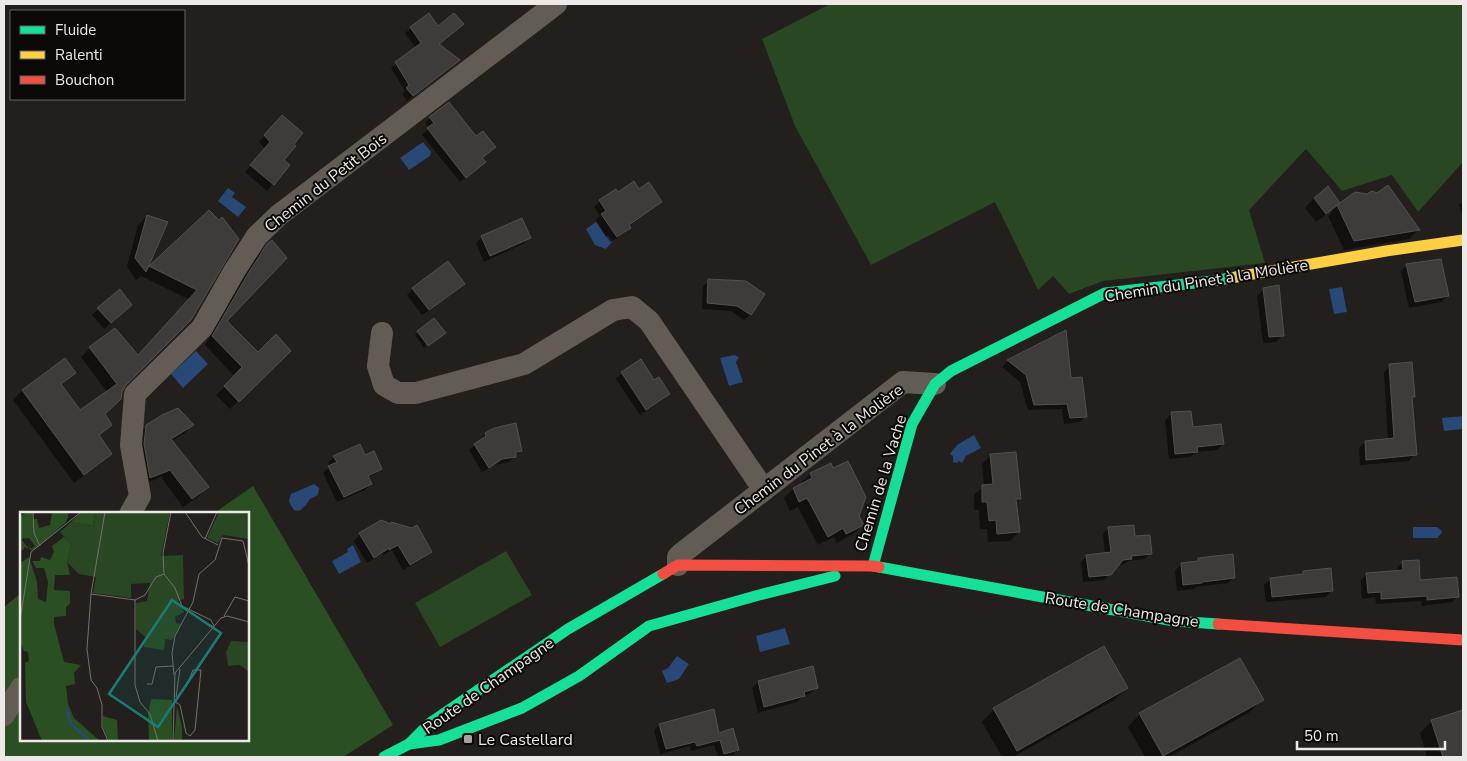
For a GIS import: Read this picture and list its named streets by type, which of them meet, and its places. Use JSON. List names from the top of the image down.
{
  "streets": {
    "street": [
      "Chemin du Petit Bois",
      "Chemin du Pinet à la Molière",
      "Chemin de la Vache",
      "Route de Champagne"
    ]
  },
  "crossings": [
    ["Chemin du Pinet à la Molière", "Chemin de la Vache"],
    ["Chemin du Pinet à la Molière", "Route de Champagne"],
    ["Chemin de la Vache", "Route de Champagne"]
  ],
  "places": {
    "transit": ["Le Castellard"]
  },
  "legend": ["Fluide", "Ralenti", "Bouchon"],
  "scale_bar": "50 m"
}
